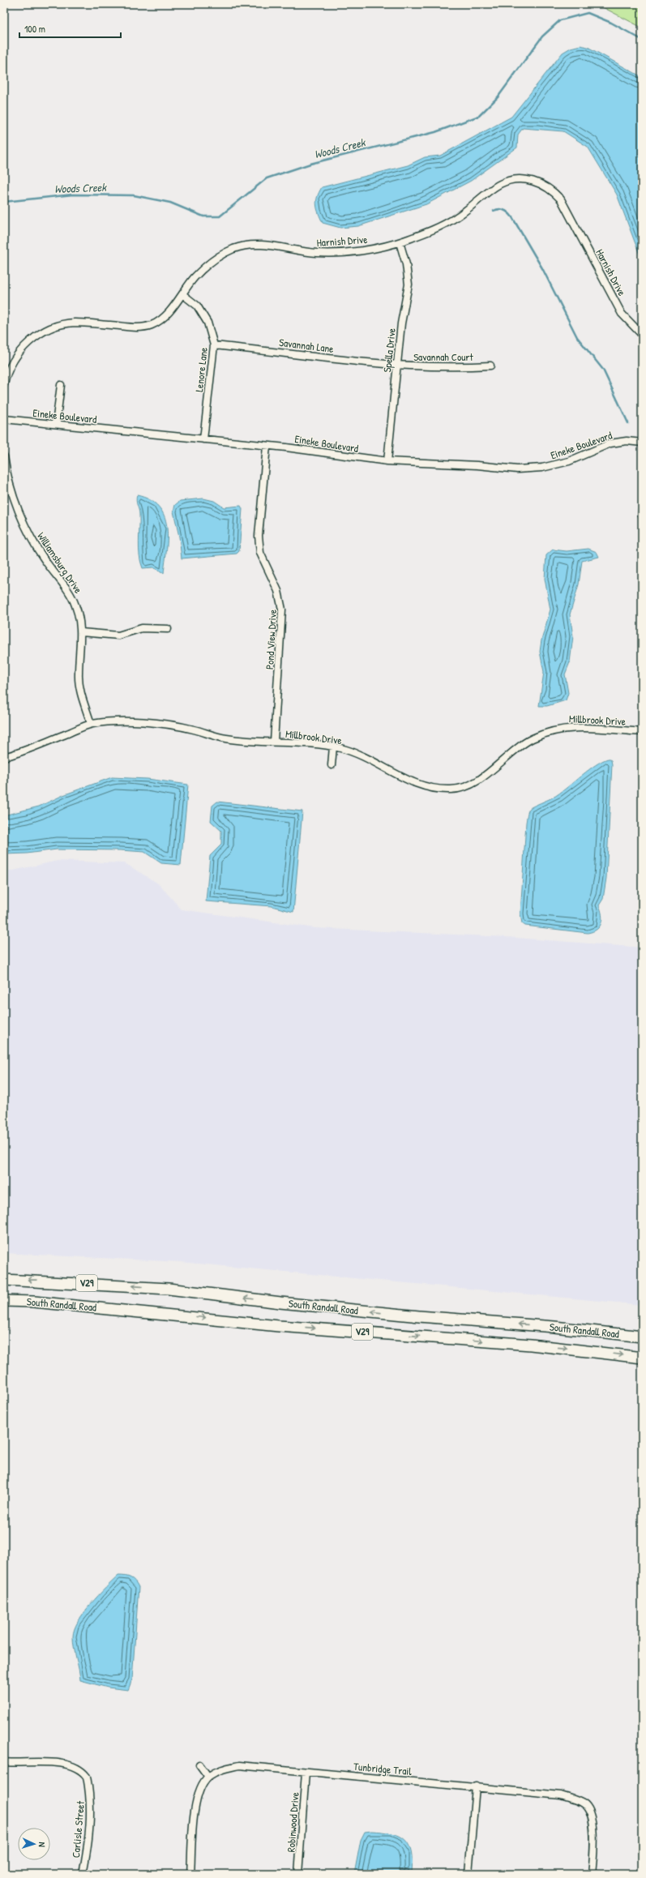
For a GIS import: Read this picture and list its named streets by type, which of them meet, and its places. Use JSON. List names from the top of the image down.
{
  "streets": {
    "main road": ["V29", "South Randall Road"],
    "street": [
      "Harnish Drive",
      "Savannah Lane",
      "Spella Drive",
      "Savannah Court",
      "Lenore Lane",
      "Eineke Boulevard",
      "Williamsburg Drive",
      "Pond View Drive",
      "Millbrook Drive",
      "Tunbridge Trail",
      "Robinwood Drive",
      "Carlisle Street"
    ]
  },
  "crossings": [
    ["Harnish Drive", "Spella Drive"],
    ["Harnish Drive", "Lenore Lane"],
    ["Savannah Lane", "Spella Drive"],
    ["Savannah Lane", "Savannah Court"],
    ["Savannah Lane", "Lenore Lane"],
    ["Spella Drive", "Savannah Court"],
    ["Spella Drive", "Eineke Boulevard"],
    ["Lenore Lane", "Eineke Boulevard"],
    ["Eineke Boulevard", "Pond View Drive"],
    ["Williamsburg Drive", "Millbrook Drive"],
    ["Pond View Drive", "Millbrook Drive"],
    ["Tunbridge Trail", "Robinwood Drive"]
  ],
  "water": ["Woods Creek"],
  "scale_bar": "100 m",
  "north": "right"
}
